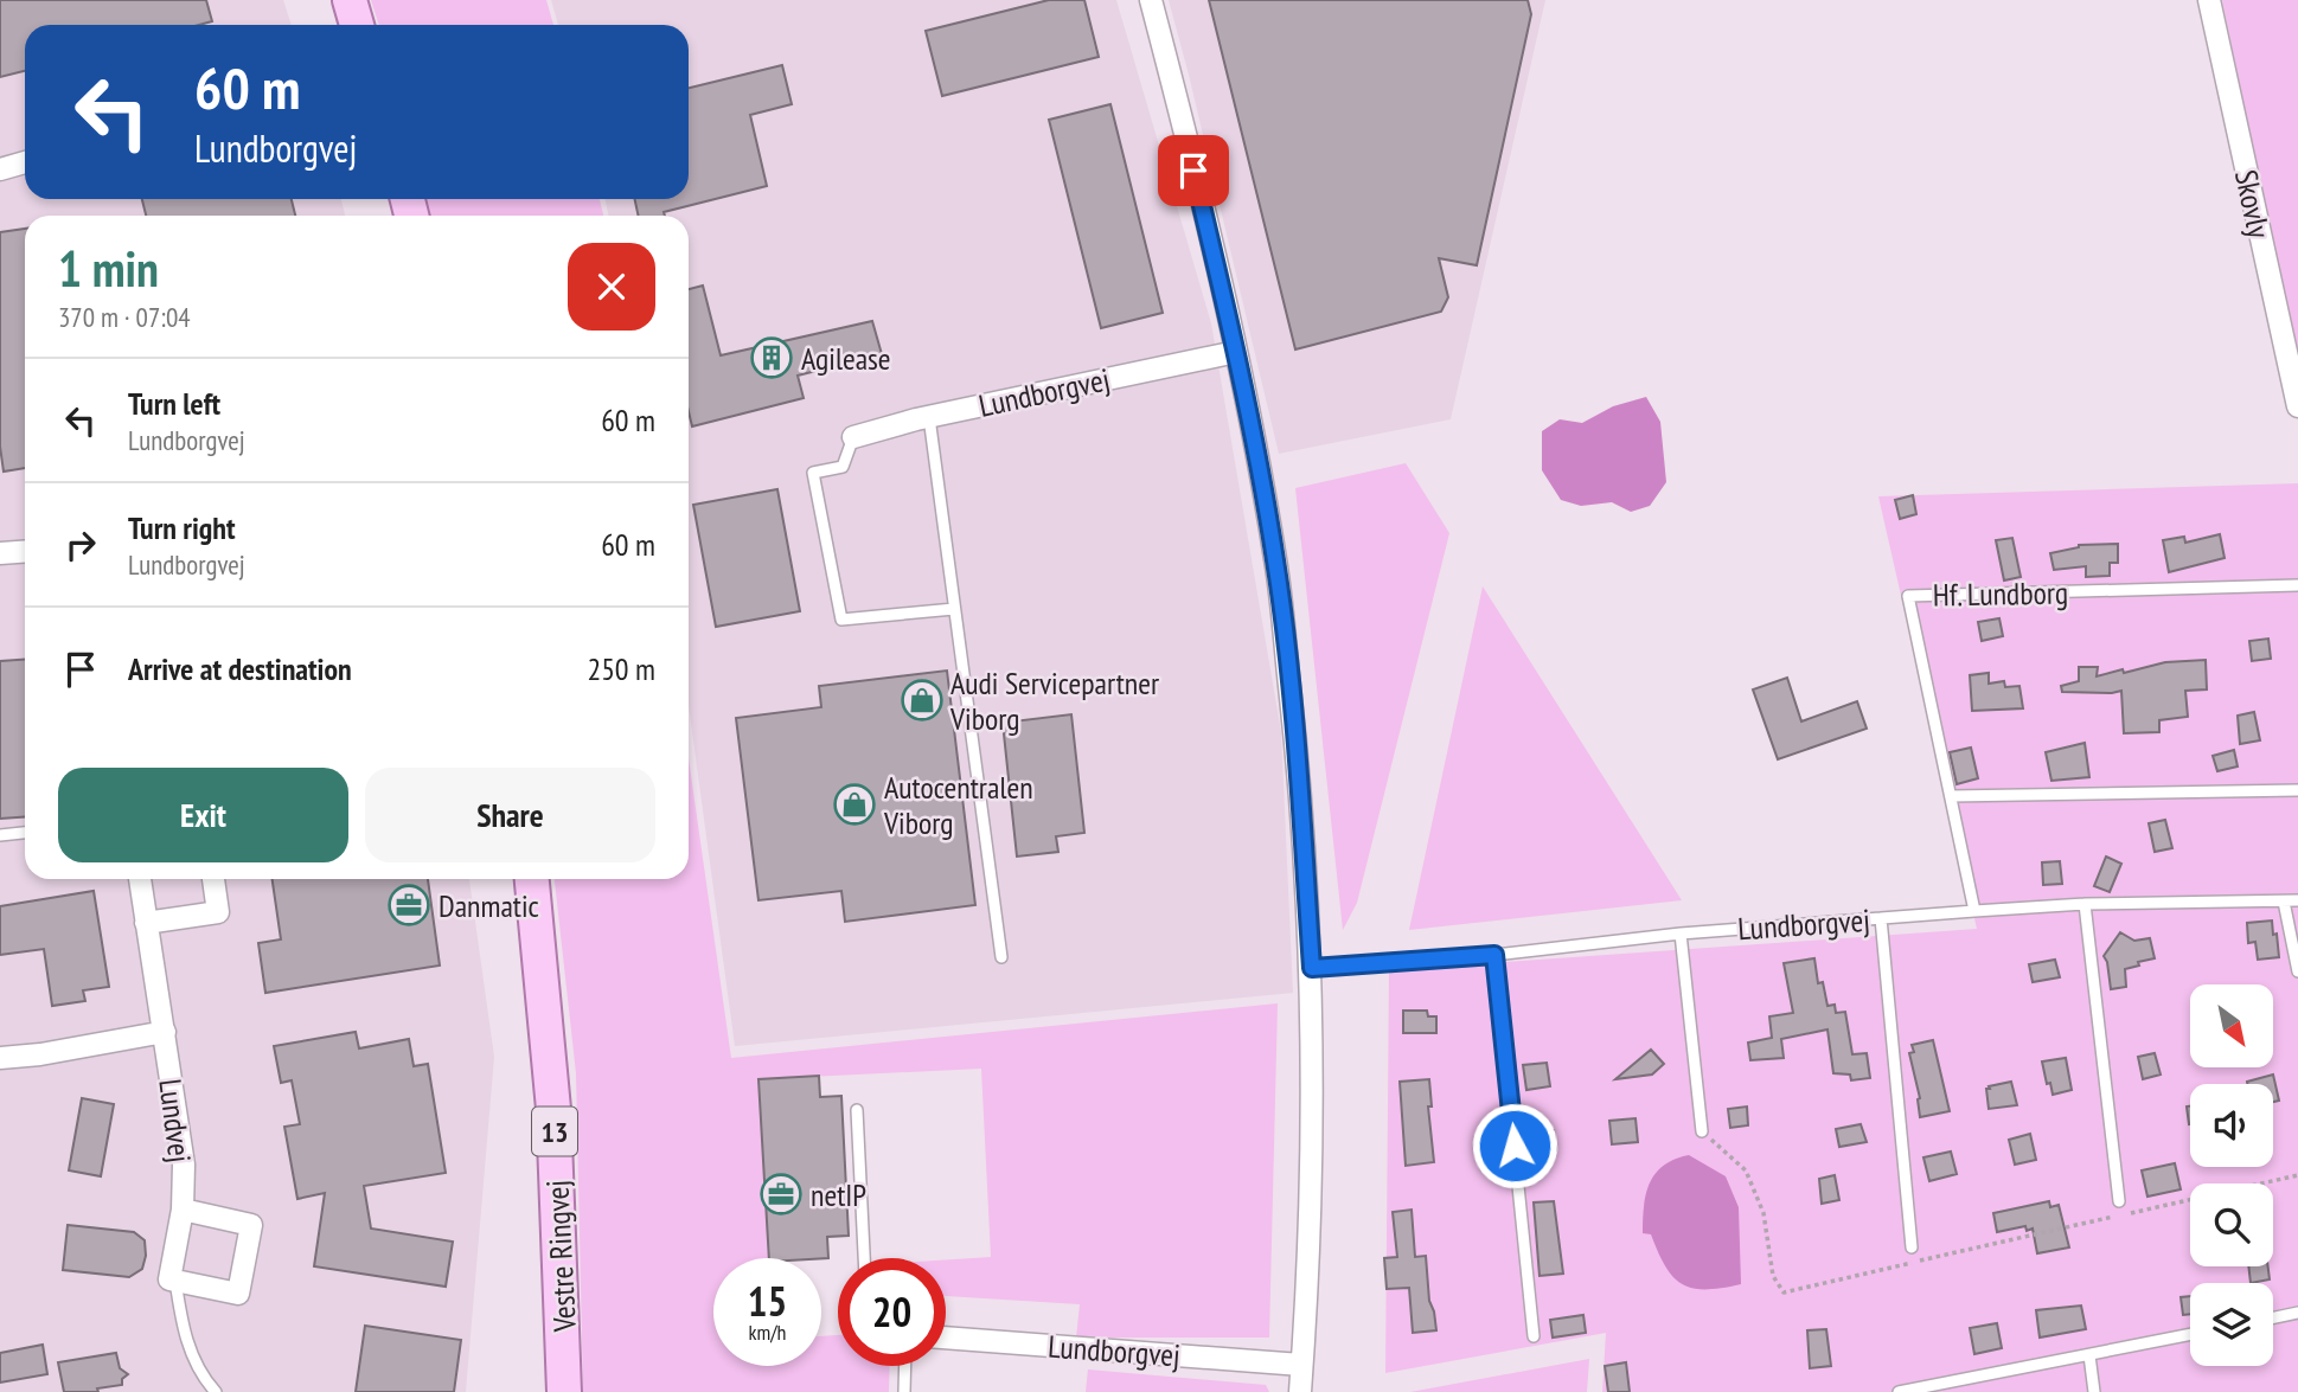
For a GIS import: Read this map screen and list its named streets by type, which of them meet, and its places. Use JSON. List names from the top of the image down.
{
  "streets": {
    "main road": ["13", "Vestre Ringvej"],
    "street": ["Skovly", "Lundborgvej", "Lundvej"],
    "lane": ["Hf. Lundborg"]
  },
  "crossings": [
    ["Lundborgvej", "Hf. Lundborg"]
  ],
  "places": {
    "building": ["Agilease"],
    "shop": ["Audi Servicepartner Viborg", "Autocentralen Viborg"],
    "office": ["Danmatic", "netIP"]
  },
  "north": "bottom right",
  "page": {
    "turn": ["60 m", "Lundborgvej"],
    "heading": ["1 min", "370 m · 07:04"],
    "list": [
      {
        "name": "Turn left",
        "note": "Lundborgvej",
        "value": "60 m"
      },
      {
        "name": "Turn right",
        "note": "Lundborgvej",
        "value": "60 m"
      },
      {
        "name": "Arrive at destination",
        "value": "250 m"
      }
    ],
    "buttons": ["Exit", "Share"],
    "speed": "15 km/h",
    "limit": "20"
  }
}
